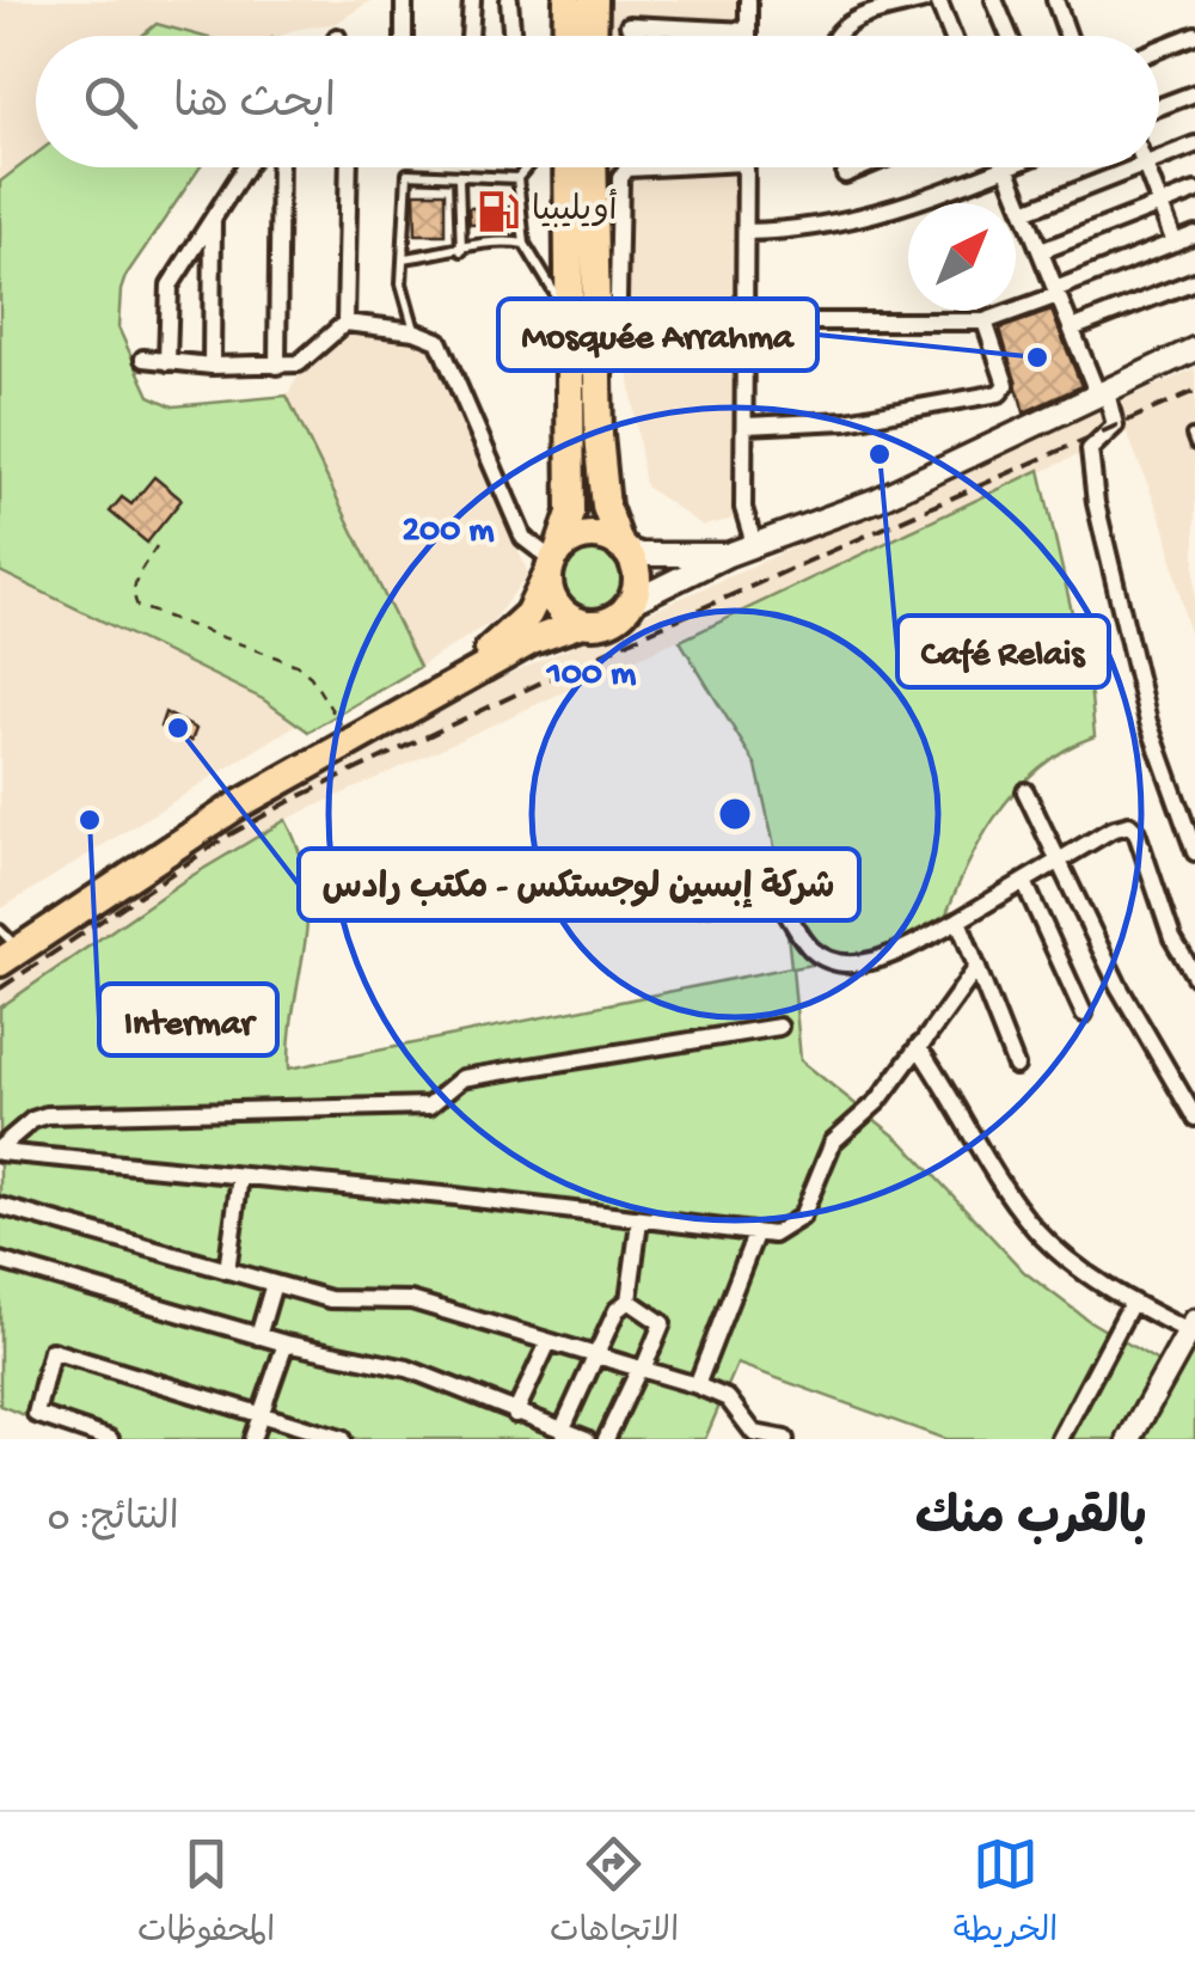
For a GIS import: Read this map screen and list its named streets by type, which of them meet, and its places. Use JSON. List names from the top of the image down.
{
  "places": {
    "fuel station": ["أويليبيا"],
    "other": [
      "Mosquée Arrahma",
      "Café Relais",
      "شركة إبسين لوجستكس - مكتب رادس",
      "Intermar"
    ]
  },
  "north": "top right",
  "page": {
    "search": "ابحث هنا",
    "heading": ["بالقرب منك", "النتائج: 0"],
    "nav": ["الخريطة", "الاتجاهات", "المحفوظات"]
  },
  "rings": ["200 m", "100 m"]
}
